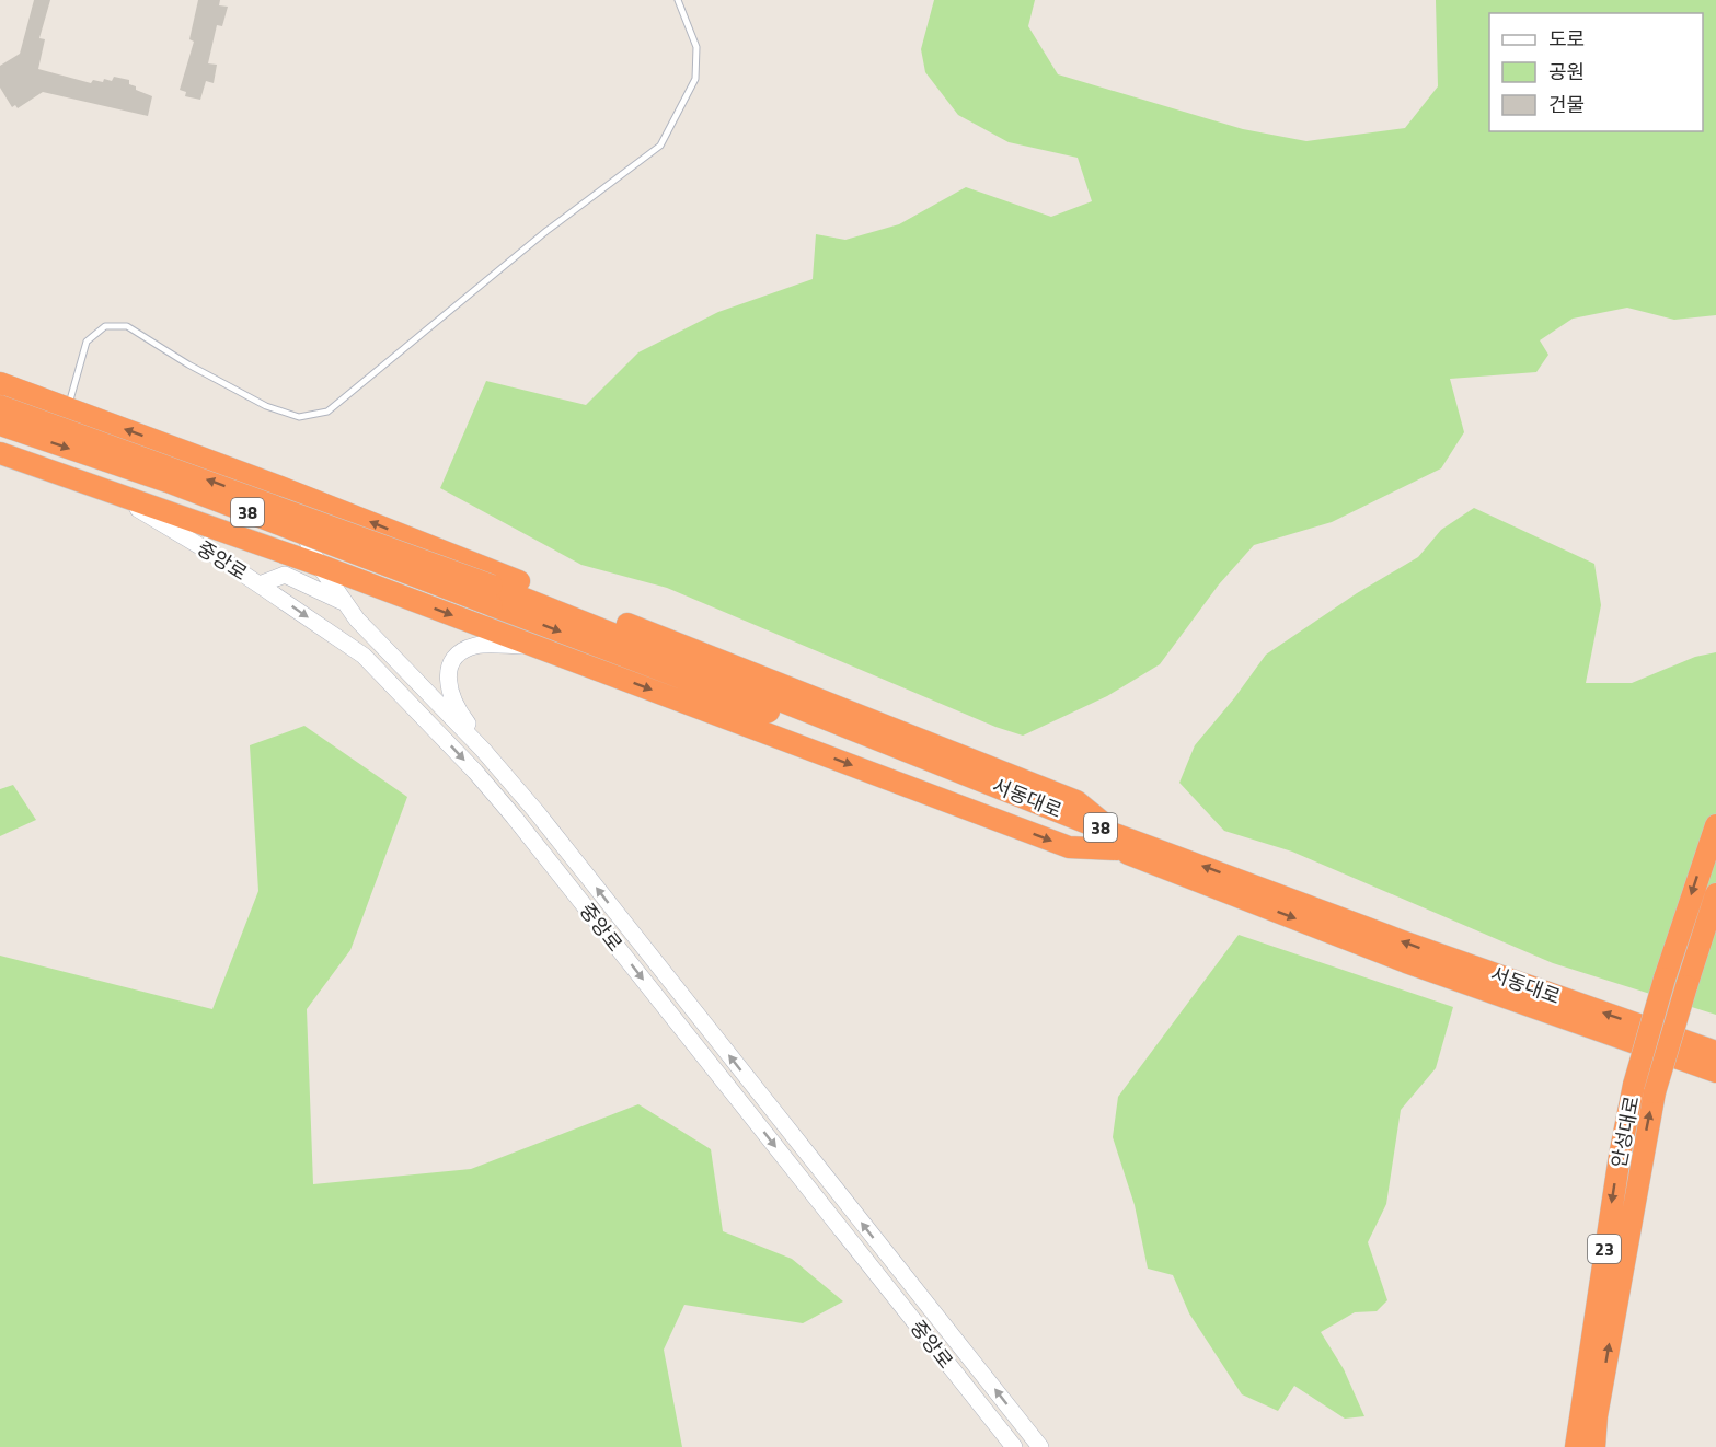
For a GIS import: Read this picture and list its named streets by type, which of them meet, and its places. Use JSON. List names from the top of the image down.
{
  "streets": {
    "highway": [
      "38",
      "서동대로",
      "안성대로",
      "23"
    ],
    "main road": ["중앙로"]
  },
  "crossings": [
    ["38", "서동대로"]
  ],
  "legend": ["도로", "공원", "건물"]
}
